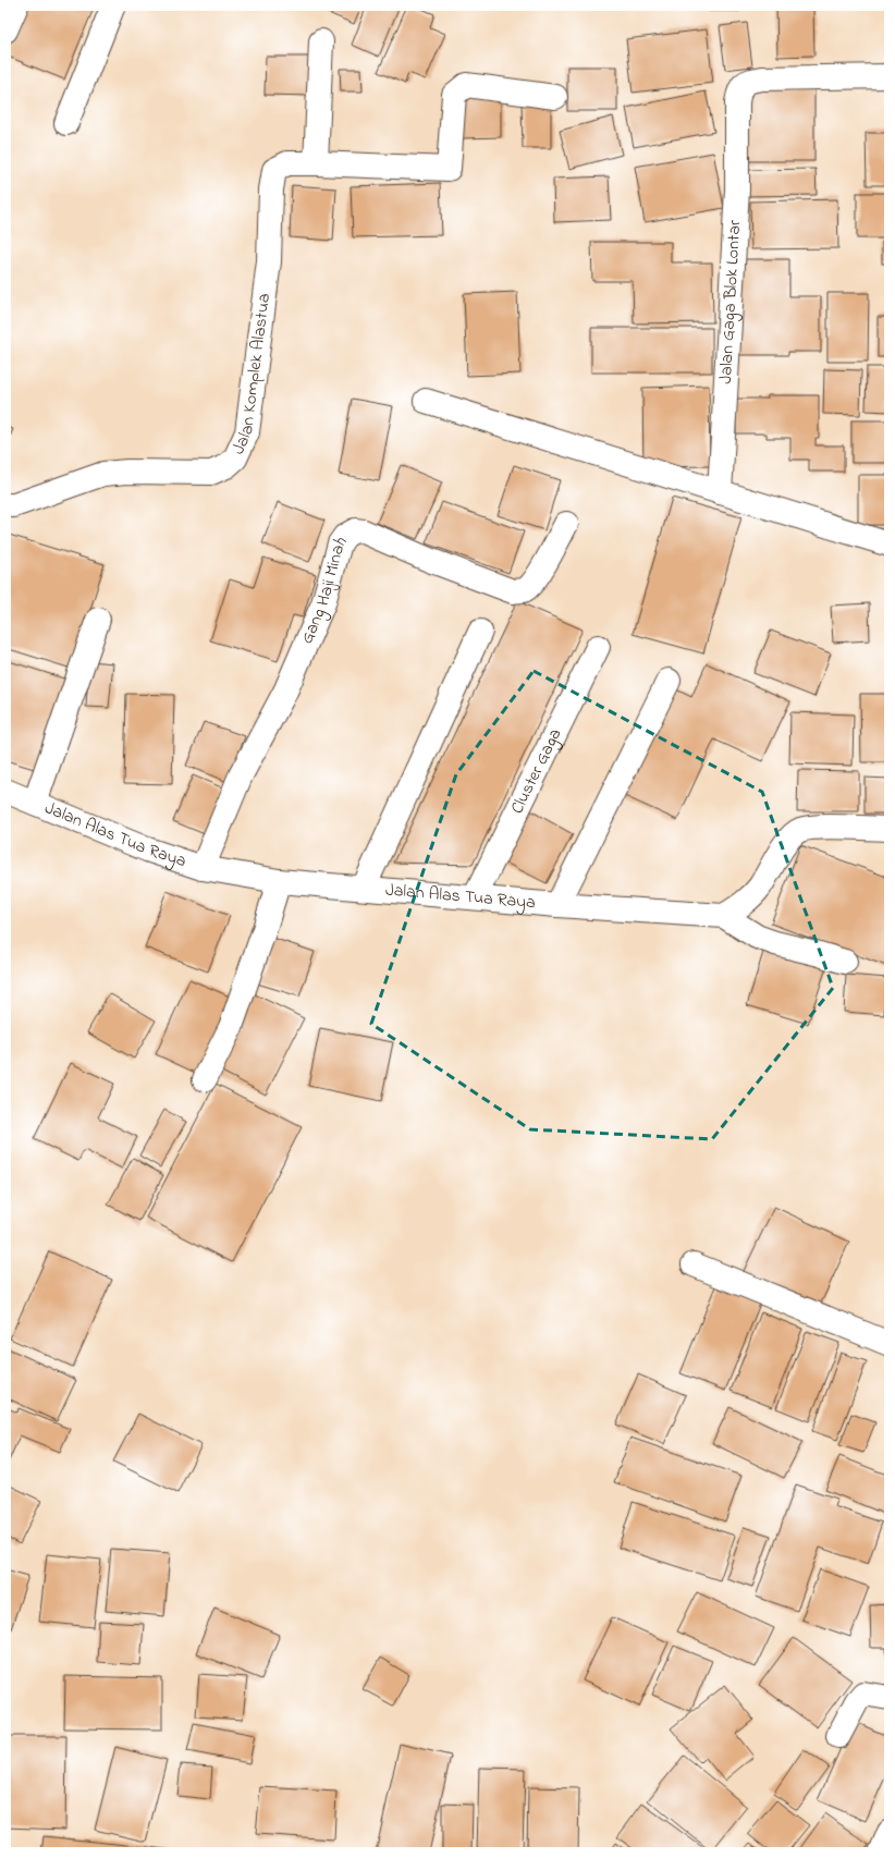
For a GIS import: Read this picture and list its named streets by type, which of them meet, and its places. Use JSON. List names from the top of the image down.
{
  "streets": {
    "street": [
      "Jalan Gaga Blok Lontar",
      "Jalan Komplek Alastua",
      "Gang Haji Minah",
      "Cluster Gaga",
      "Jalan Alas Tua Raya"
    ]
  },
  "crossings": [
    ["Gang Haji Minah", "Jalan Alas Tua Raya"],
    ["Cluster Gaga", "Jalan Alas Tua Raya"]
  ]
}
